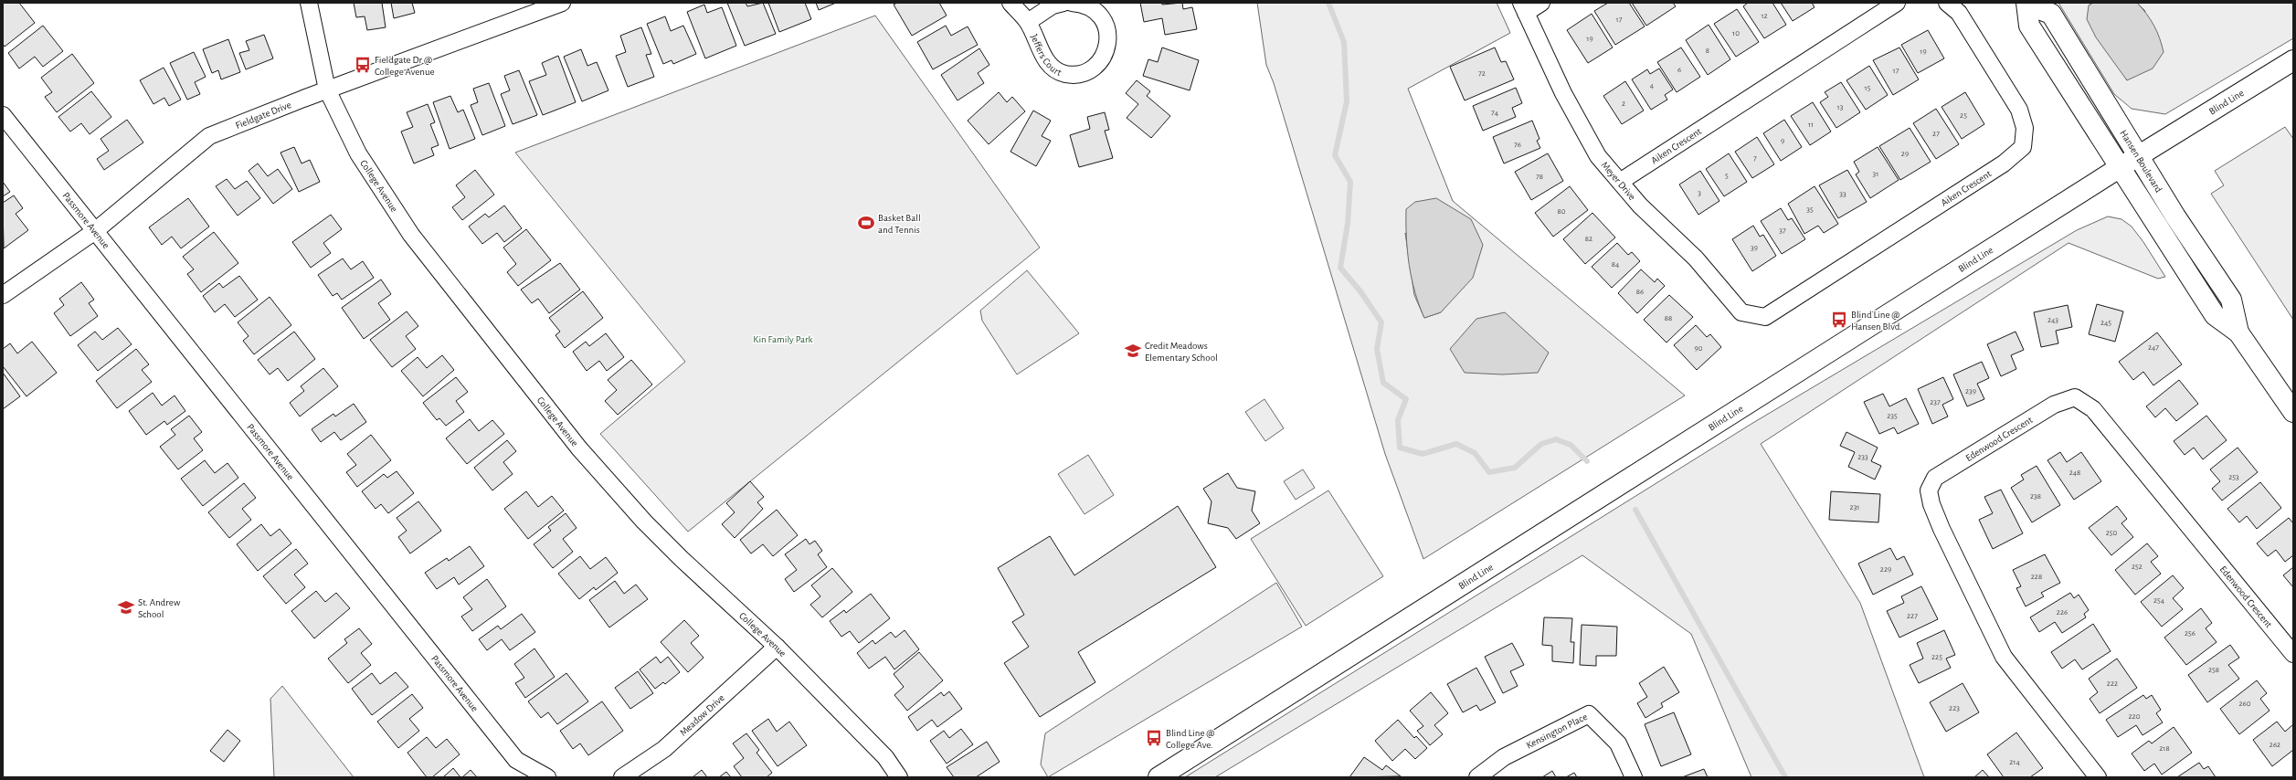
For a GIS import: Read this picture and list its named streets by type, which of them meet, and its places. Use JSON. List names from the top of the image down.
{
  "streets": {
    "street": [
      "Jeffers Court",
      "Blind Line",
      "Fieldgate Drive",
      "Aiken Crescent",
      "Hansen Boulevard",
      "Meyer Drive",
      "College Avenue",
      "Passmore Avenue",
      "Edenwood Crescent",
      "Meadow Drive",
      "Kensington Place"
    ]
  },
  "crossings": [
    ["Blind Line", "Hansen Boulevard"],
    ["Fieldgate Drive", "College Avenue"],
    ["Fieldgate Drive", "Passmore Avenue"],
    ["Aiken Crescent", "Meyer Drive"],
    ["College Avenue", "Meadow Drive"]
  ],
  "parks": ["Kin Family Park"],
  "places": {
    "bus stop": ["Fieldgate Dr @ College Avenue", "Blind Line @ Hansen Blvd.", "Blind Line @ College Ave."],
    "sports": ["Basket Ball and Tennis"],
    "school or university": ["Credit Meadows Elementary School", "St. Andrew School"]
  },
  "house_numbers": [
    "12",
    "17",
    "10",
    "19",
    "8",
    "19",
    "6",
    "17",
    "72",
    "4",
    "15",
    "2",
    "13",
    "74",
    "25",
    "11",
    "27",
    "9",
    "76",
    "29",
    "7",
    "31",
    "5",
    "78",
    "3",
    "33",
    "35",
    "80",
    "37",
    "82",
    "39",
    "84",
    "86",
    "88",
    "243",
    "245",
    "247",
    "90",
    "239",
    "237",
    "235",
    "233",
    "248",
    "253",
    "238",
    "231",
    "250",
    "252",
    "229",
    "228",
    "254",
    "226",
    "227",
    "256",
    "225",
    "258",
    "222",
    "260",
    "223",
    "220",
    "262",
    "218",
    "214"
  ]
}
